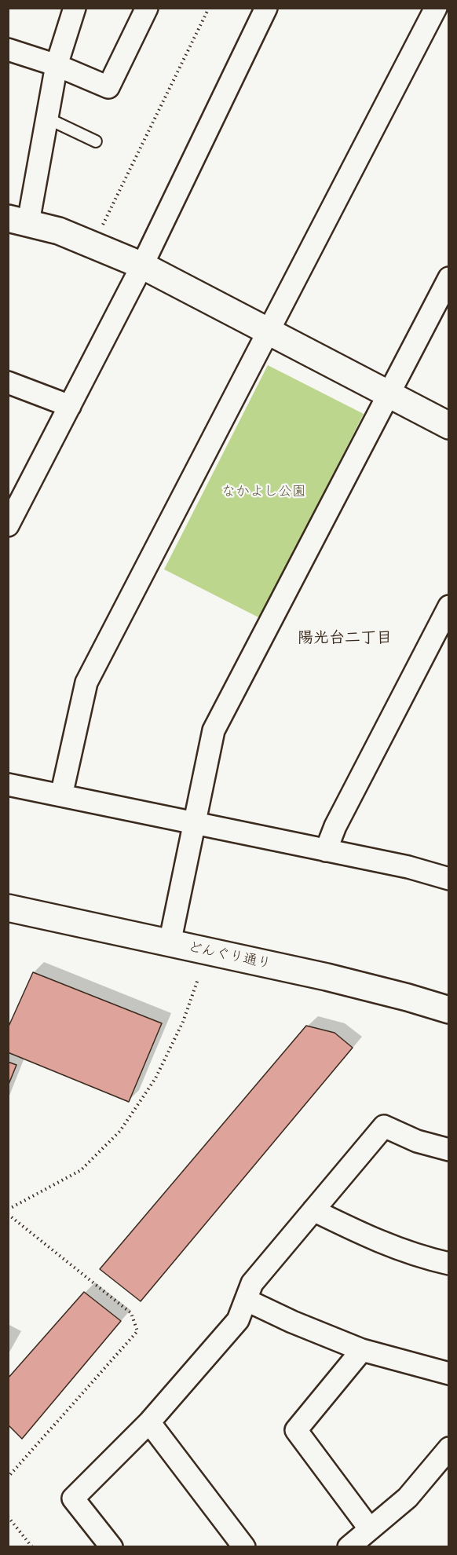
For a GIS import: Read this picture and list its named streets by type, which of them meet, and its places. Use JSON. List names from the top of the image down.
{
  "streets": {
    "street": ["どんぐり通り"]
  },
  "districts": ["陽光台二丁目"],
  "parks": ["なかよし公園"]
}
